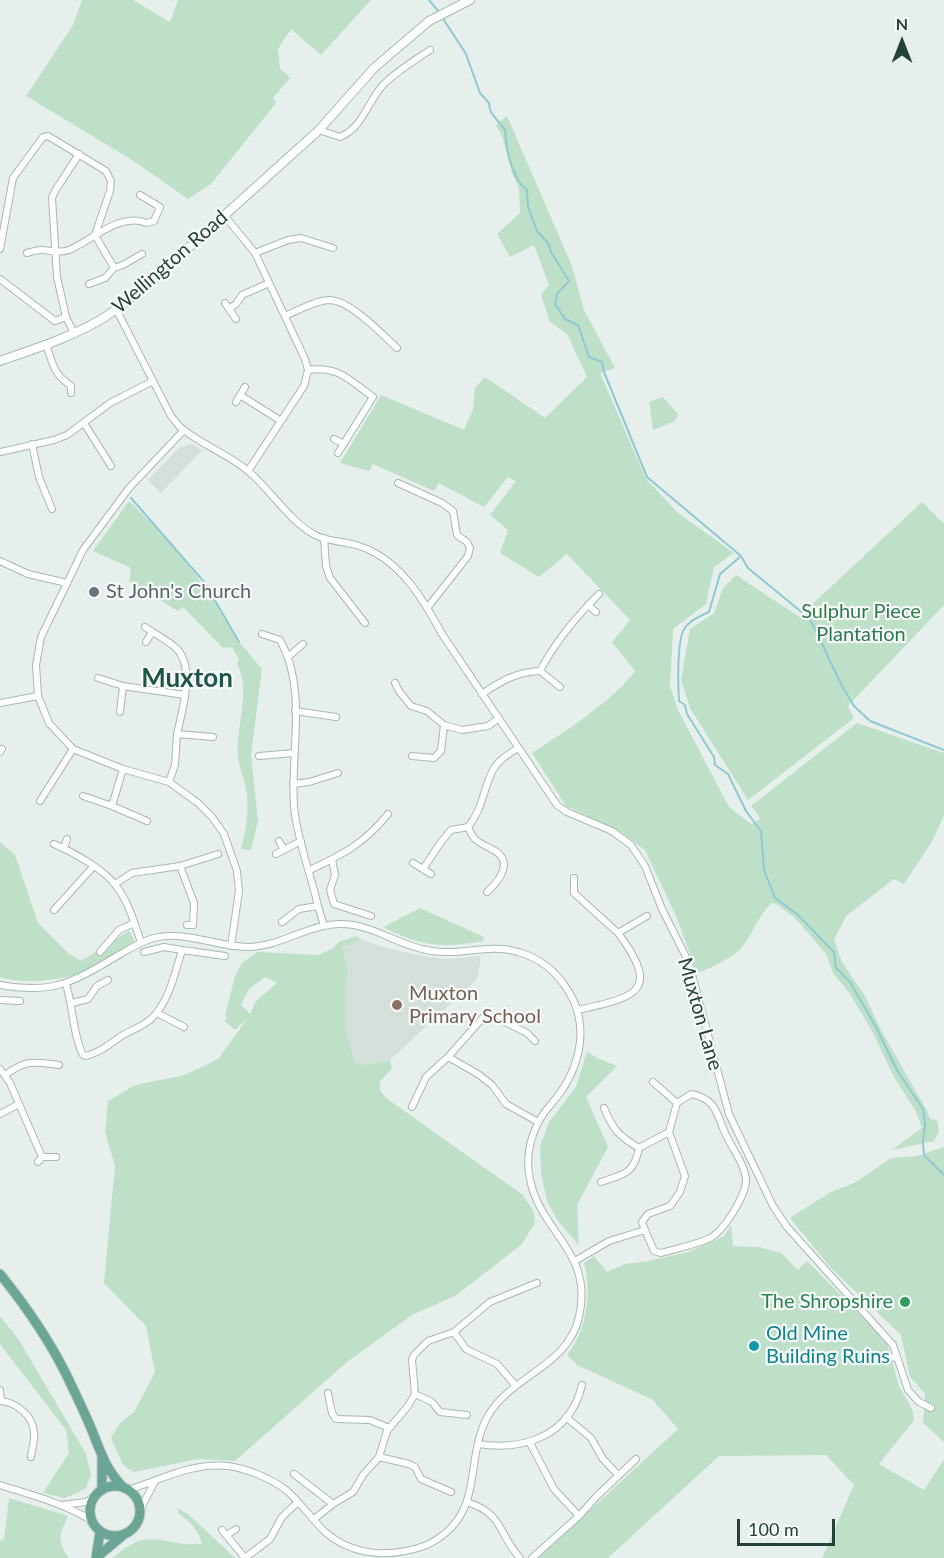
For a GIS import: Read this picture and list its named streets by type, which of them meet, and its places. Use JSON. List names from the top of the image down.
{
  "streets": {
    "street": ["Wellington Road", "Muxton Lane"]
  },
  "crossings": [
    ["Wellington Road", "Muxton Lane"]
  ],
  "districts": ["Muxton"],
  "parks": ["Sulphur Piece Plantation"],
  "places": [
    "St John's Church",
    "Muxton Primary School",
    "The Shropshire",
    "Old Mine Building Ruins"
  ],
  "scale_bar": "100 m",
  "north": "top"
}
